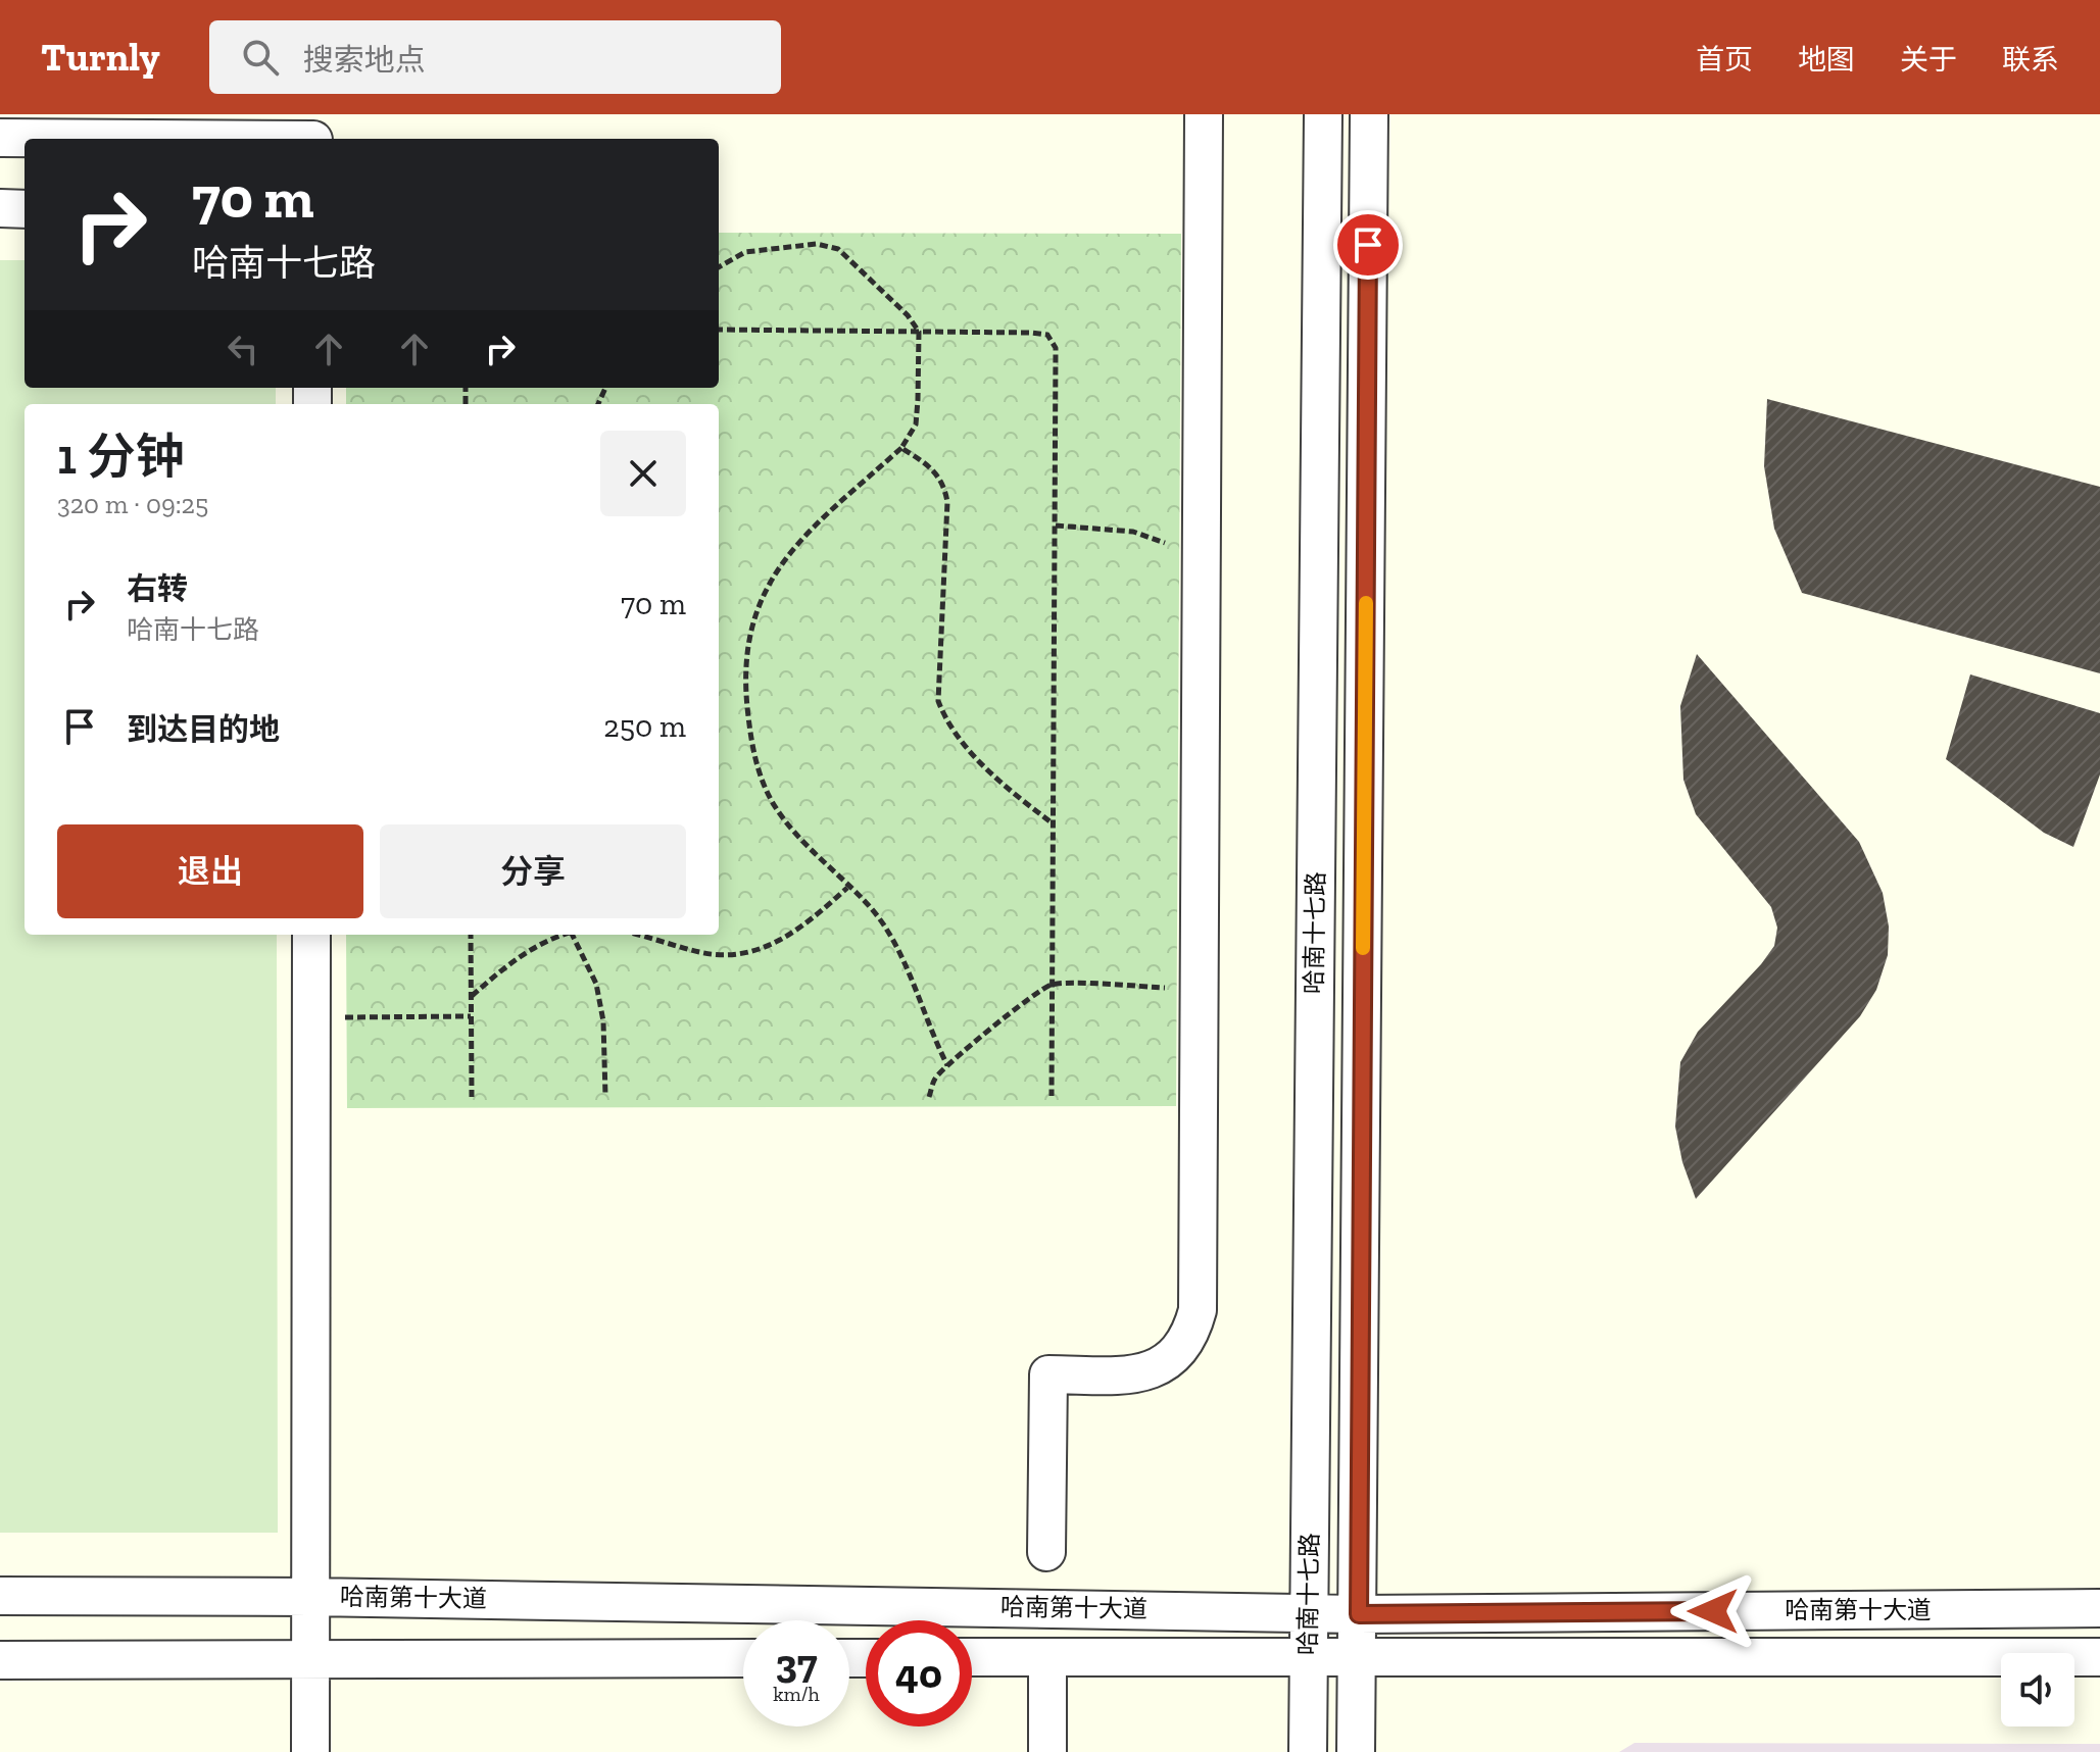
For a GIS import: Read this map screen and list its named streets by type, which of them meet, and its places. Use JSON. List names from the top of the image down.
{
  "streets": {
    "street": ["哈南十七路", "哈南第十大道"]
  },
  "crossings": [
    ["哈南十七路", "哈南第十大道"]
  ],
  "page": {
    "header": "Turnly",
    "search": "搜索地点",
    "nav": [
      "首页",
      "地图",
      "关于",
      "联系"
    ],
    "turn": ["70 m", "哈南十七路"],
    "heading": ["1 分钟", "320 m · 09:25"],
    "list": [
      {
        "name": "右转",
        "note": "哈南十七路",
        "value": "70 m"
      },
      {
        "name": "到达目的地",
        "value": "250 m"
      }
    ],
    "buttons": ["退出", "分享"],
    "speed": "37 km/h",
    "limit": "40"
  }
}
